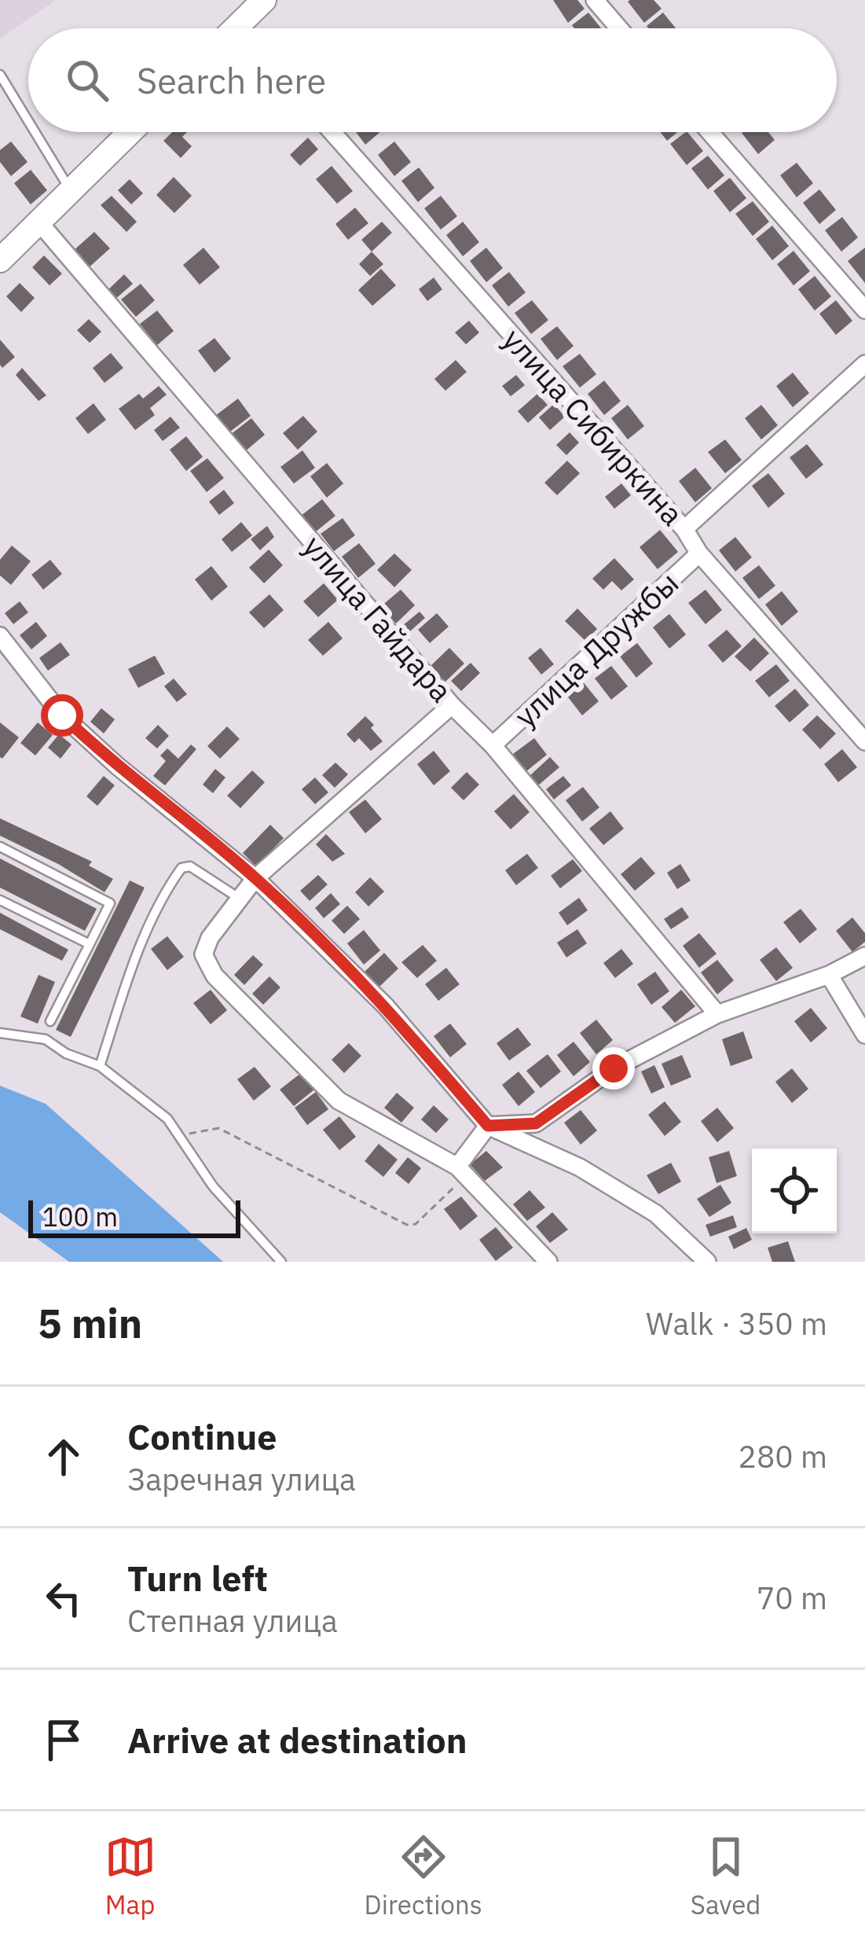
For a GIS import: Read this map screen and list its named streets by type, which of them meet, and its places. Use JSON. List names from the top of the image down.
{
  "streets": {
    "street": ["улица Сибиркина", "улица Гайдара", "улица Дружбы"]
  },
  "crossings": [
    ["улица Сибиркина", "улица Дружбы"],
    ["улица Гайдара", "улица Дружбы"]
  ],
  "scale_bar": "100 m",
  "page": {
    "search": "Search here",
    "scale": "100 m",
    "heading": ["5 min", "Walk · 350 m"],
    "list": [
      ["Continue", "Заречная улица", "280 m"],
      ["Turn left", "Степная улица", "70 m"],
      "Arrive at destination"
    ],
    "nav": ["Map", "Directions", "Saved"]
  }
}
